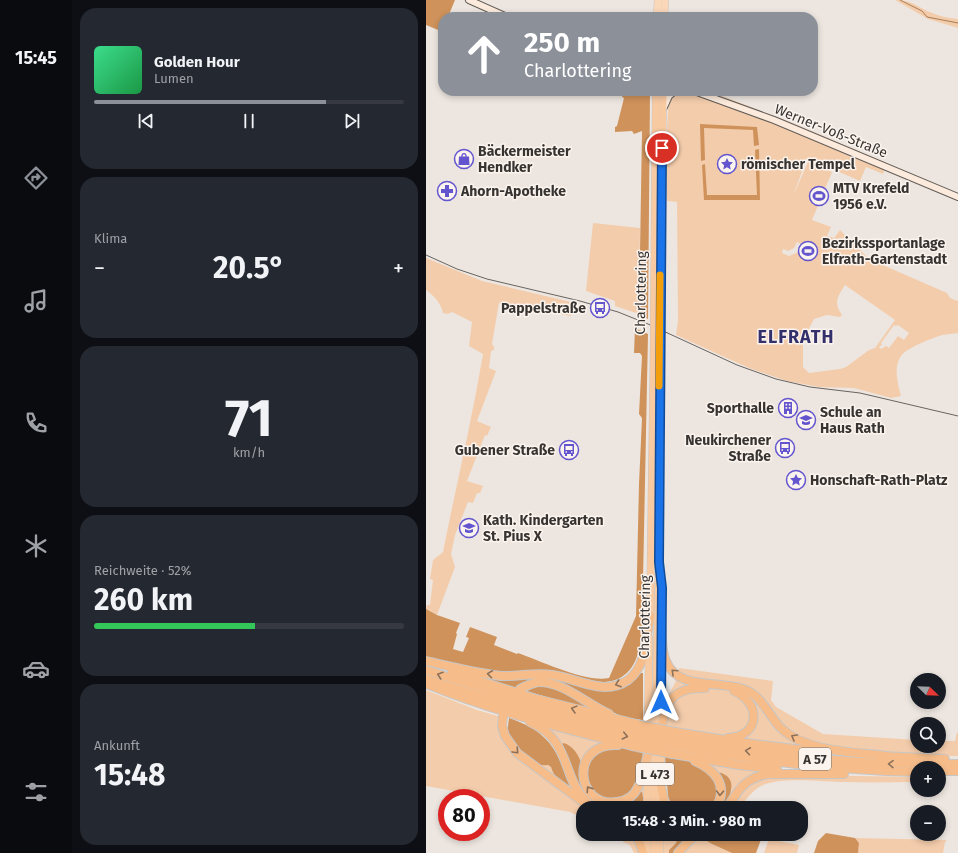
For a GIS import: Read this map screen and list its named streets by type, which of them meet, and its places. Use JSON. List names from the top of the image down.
{
  "streets": {
    "highway": ["Charlottering", "A 57", "L 473"],
    "main road": ["Werner-Voß-Straße"]
  },
  "districts": ["ELFRATH"],
  "places": {
    "shop": ["Bäckermeister Hendker"],
    "place": ["römischer Tempel", "Honschaft-Rath-Platz"],
    "pharmacy": ["Ahorn-Apotheke"],
    "sports": ["MTV Krefeld 1956 e.V.", "Bezirkssportanlage Elfrath-Gartenstadt"],
    "bus stop": ["Pappelstraße", "Neukirchener Straße", "Gubener Straße"],
    "building": ["Sporthalle"],
    "school or university": ["Schule an Haus Rath", "Kath. Kindergarten St. Pius X"]
  },
  "north": "bottom right",
  "page": {
    "tabs": "15:45",
    "turn": ["250 m", "Charlottering"],
    "song": ["Golden Hour", "Lumen"],
    "tile": [
      "Klima",
      ["71", "km/h"],
      ["Reichweite · 52%", "260 km"],
      ["Ankunft", "15:48"]
    ],
    "heat": ["−", "20.5°", "+"],
    "map_buttons": ["+", "−"],
    "limit": "80",
    "trip": "15:48 · 3 Min. · 980 m"
  }
}
